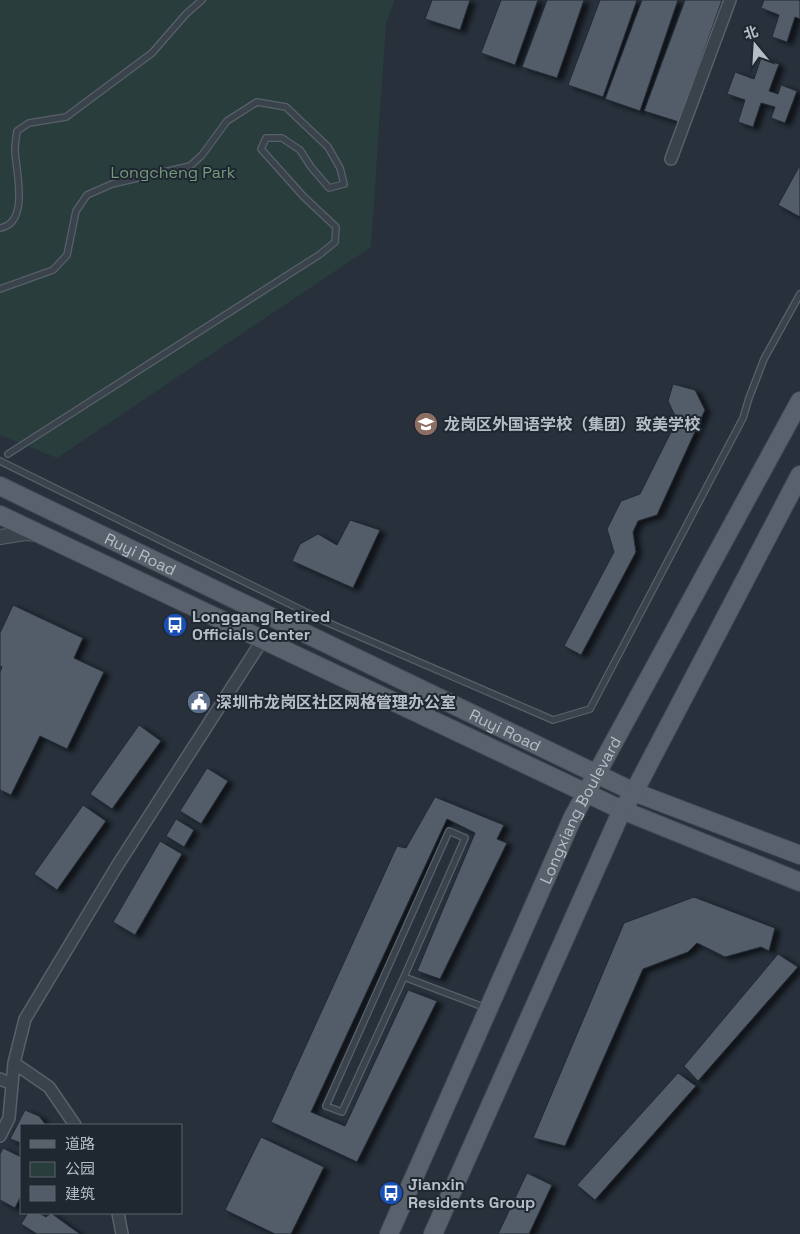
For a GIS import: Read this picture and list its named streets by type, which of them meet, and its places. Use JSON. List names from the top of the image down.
{
  "streets": {
    "main road": ["Ruyi Road", "Longxiang Boulevard"]
  },
  "crossings": [
    ["Ruyi Road", "Longxiang Boulevard"]
  ],
  "parks": ["Longcheng Park"],
  "places": {
    "school or university": ["龙岗区外国语学校（集团）致美学校"],
    "bus stop": ["Longgang Retired Officials Center", "Jianxin Residents Group"],
    "public building": ["深圳市龙岗区社区网格管理办公室"]
  },
  "legend": ["道路", "公园", "建筑"],
  "north": "top"
}
